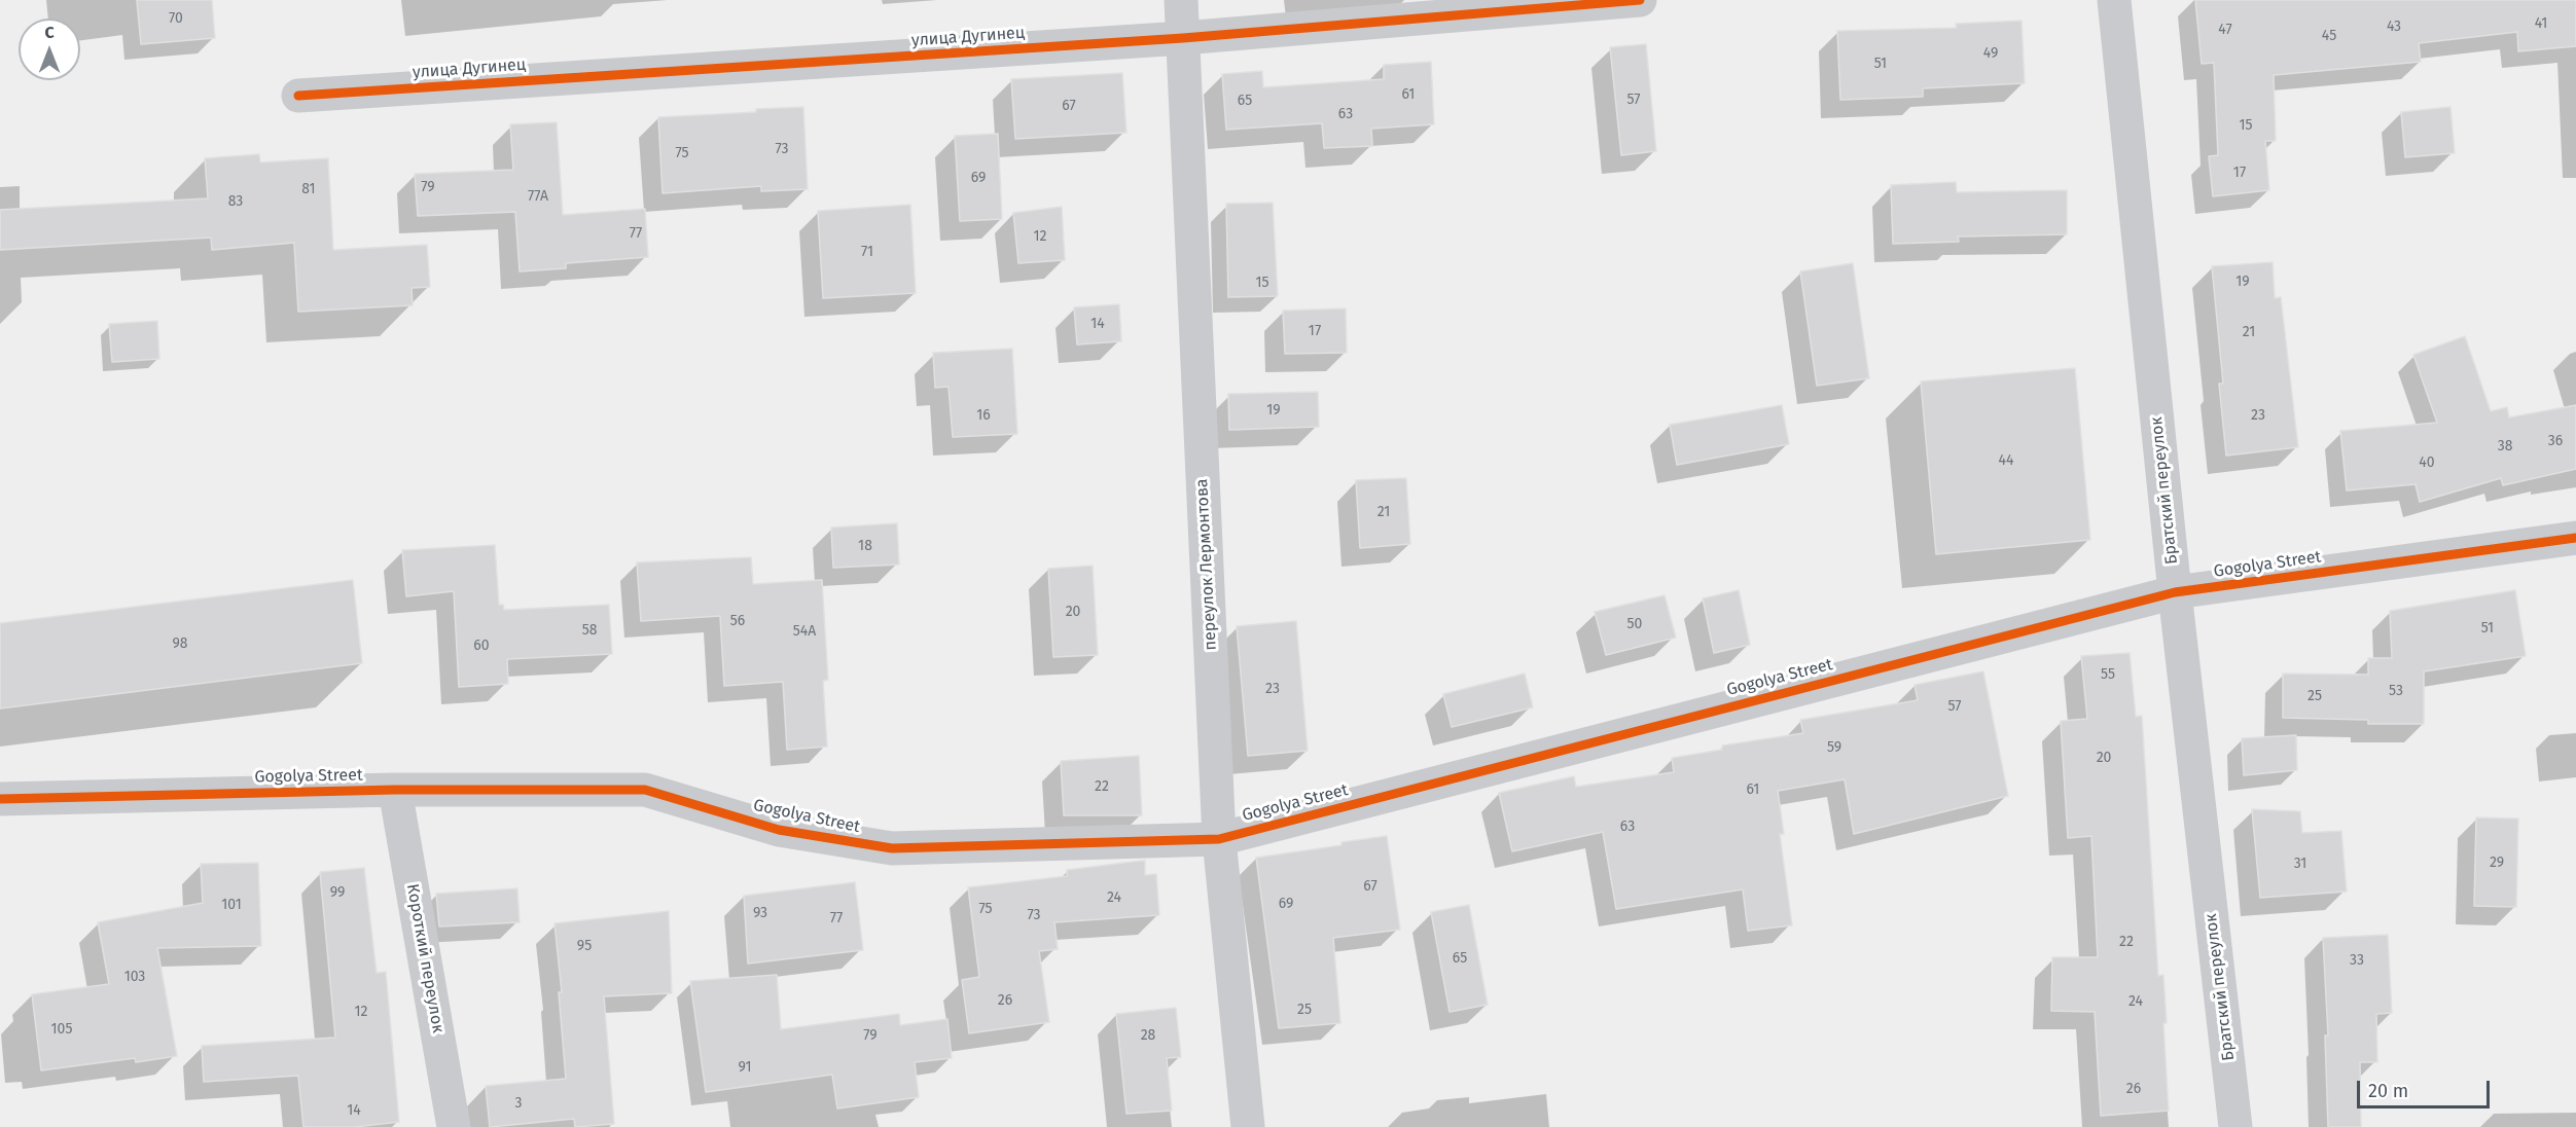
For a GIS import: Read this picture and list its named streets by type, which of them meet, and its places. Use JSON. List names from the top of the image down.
{
  "streets": {
    "street": [
      "улица Дугинец",
      "Братский переулок",
      "переулок Лермонтова",
      "Gogolya Street",
      "Короткий переулок"
    ]
  },
  "crossings": [
    ["улица Дугинец", "переулок Лермонтова"],
    ["Братский переулок", "Gogolya Street"],
    ["переулок Лермонтова", "Gogolya Street"],
    ["Gogolya Street", "Короткий переулок"]
  ],
  "house_numbers": [
    "70",
    "41",
    "43",
    "47",
    "45",
    "49",
    "51",
    "61",
    "57",
    "65",
    "67",
    "63",
    "15",
    "73",
    "75",
    "17",
    "69",
    "79",
    "81",
    "77А",
    "83",
    "77",
    "12",
    "71",
    "19",
    "15",
    "14",
    "17",
    "21",
    "19",
    "16",
    "23",
    "36",
    "38",
    "44",
    "40",
    "21",
    "18",
    "20",
    "56",
    "50",
    "51",
    "58",
    "54А",
    "98",
    "60",
    "55",
    "23",
    "53",
    "25",
    "57",
    "59",
    "20",
    "22",
    "61",
    "63",
    "29",
    "31",
    "67",
    "99",
    "24",
    "69",
    "101",
    "75",
    "93",
    "73",
    "77",
    "22",
    "95",
    "65",
    "33",
    "103",
    "26",
    "24",
    "25",
    "12",
    "105",
    "79",
    "28",
    "91",
    "26",
    "3",
    "14"
  ],
  "scale_bar": "20 m",
  "north": "top"
}
